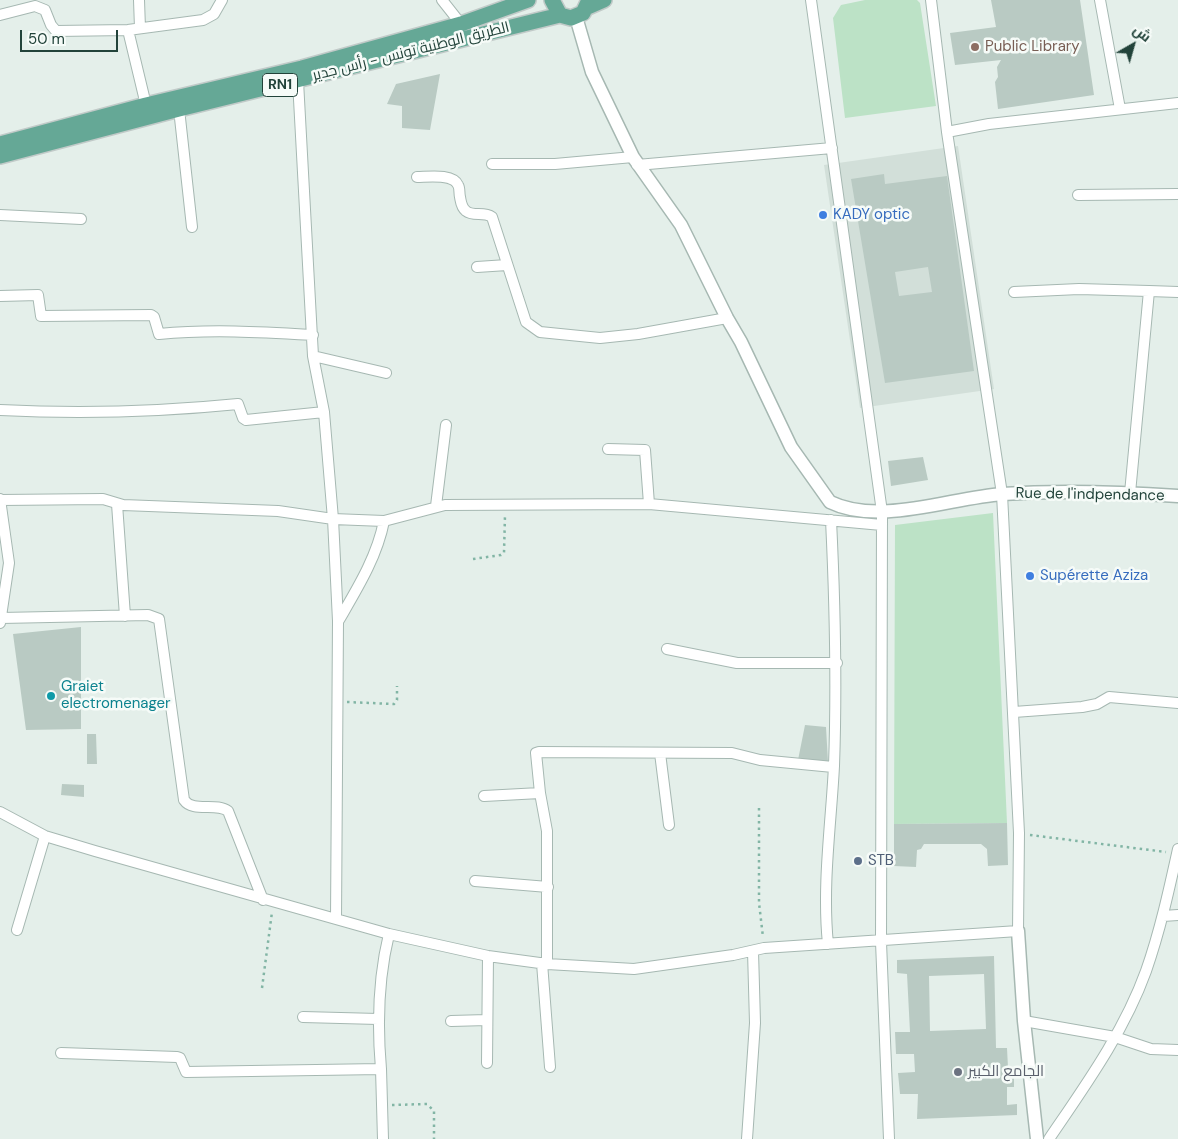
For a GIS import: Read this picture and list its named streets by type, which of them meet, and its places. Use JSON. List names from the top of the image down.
{
  "streets": {
    "main road": ["الطريق الوطنية تونس - رأس جدير", "RN1"],
    "street": ["Rue de l'indpendance"]
  },
  "crossings": [
    ["الطريق الوطنية تونس - رأس جدير", "RN1"],
    ["RN1", "Rue de l'indpendance"]
  ],
  "places": [
    "Public Library",
    "KADY optic",
    "Supérette Aziza",
    "Graiet electromenager",
    "STB",
    "الجامع الكبير"
  ],
  "scale_bar": "50 m",
  "north": "top right"
}
